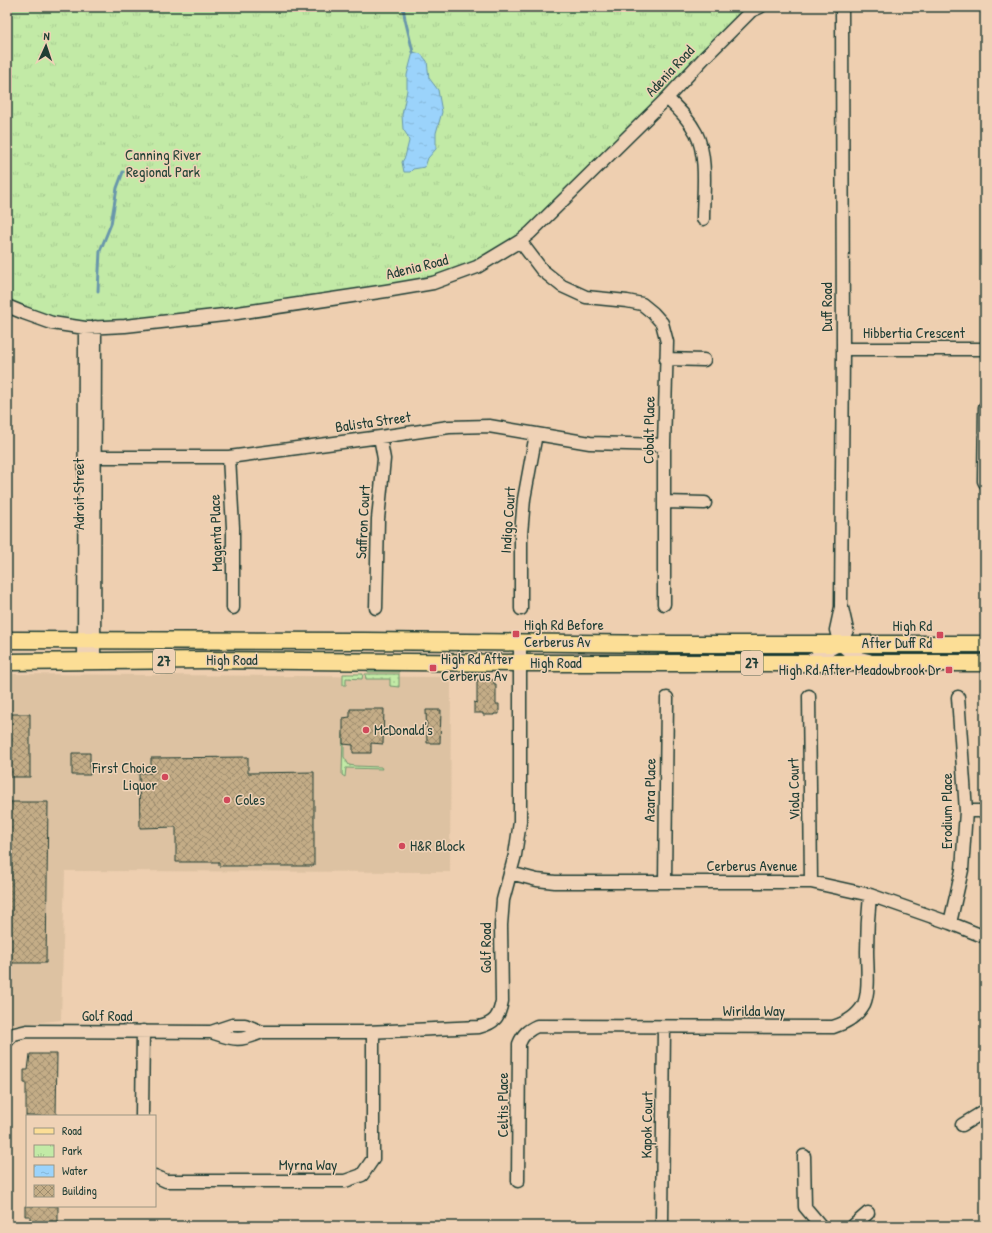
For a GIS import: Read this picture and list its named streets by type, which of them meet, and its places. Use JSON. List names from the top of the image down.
{
  "streets": {
    "main road": ["High Road", "27"],
    "street": [
      "Adenia Road",
      "Duff Road",
      "Hibbertia Crescent",
      "Balista Street",
      "Cobalt Place",
      "Adroit Street",
      "Indigo Court",
      "Saffron Court",
      "Magenta Place",
      "Viola Court",
      "Azara Place",
      "Erodium Place",
      "Cerberus Avenue",
      "Golf Road",
      "Wirilda Way",
      "Celtis Place",
      "Kapok Court",
      "Myrna Way"
    ]
  },
  "crossings": [
    ["Adenia Road", "Cobalt Place"],
    ["Adenia Road", "Adroit Street"],
    ["Duff Road", "Hibbertia Crescent"],
    ["Duff Road", "High Road"],
    ["Balista Street", "Cobalt Place"],
    ["Balista Street", "Adroit Street"],
    ["Balista Street", "Indigo Court"],
    ["Balista Street", "Saffron Court"],
    ["Balista Street", "Magenta Place"],
    ["Adroit Street", "High Road"],
    ["High Road", "Golf Road"],
    ["Viola Court", "Cerberus Avenue"],
    ["Azara Place", "Cerberus Avenue"],
    ["Erodium Place", "Cerberus Avenue"],
    ["Cerberus Avenue", "Golf Road"],
    ["Cerberus Avenue", "Wirilda Way"],
    ["Golf Road", "Myrna Way"],
    ["Wirilda Way", "Celtis Place"],
    ["Wirilda Way", "Kapok Court"]
  ],
  "parks": ["Canning River Regional Park"],
  "places": {
    "transit": [
      "High Rd Before Cerberus Av",
      "High Rd After Duff Rd",
      "High Rd After Cerberus Av",
      "High Rd After Meadowbrook Dr"
    ],
    "other": [
      "McDonald's",
      "First Choice Liquor",
      "Coles",
      "H&R Block"
    ]
  },
  "legend": [
    "Road",
    "Park",
    "Water",
    "Building"
  ],
  "north": "top"
}
